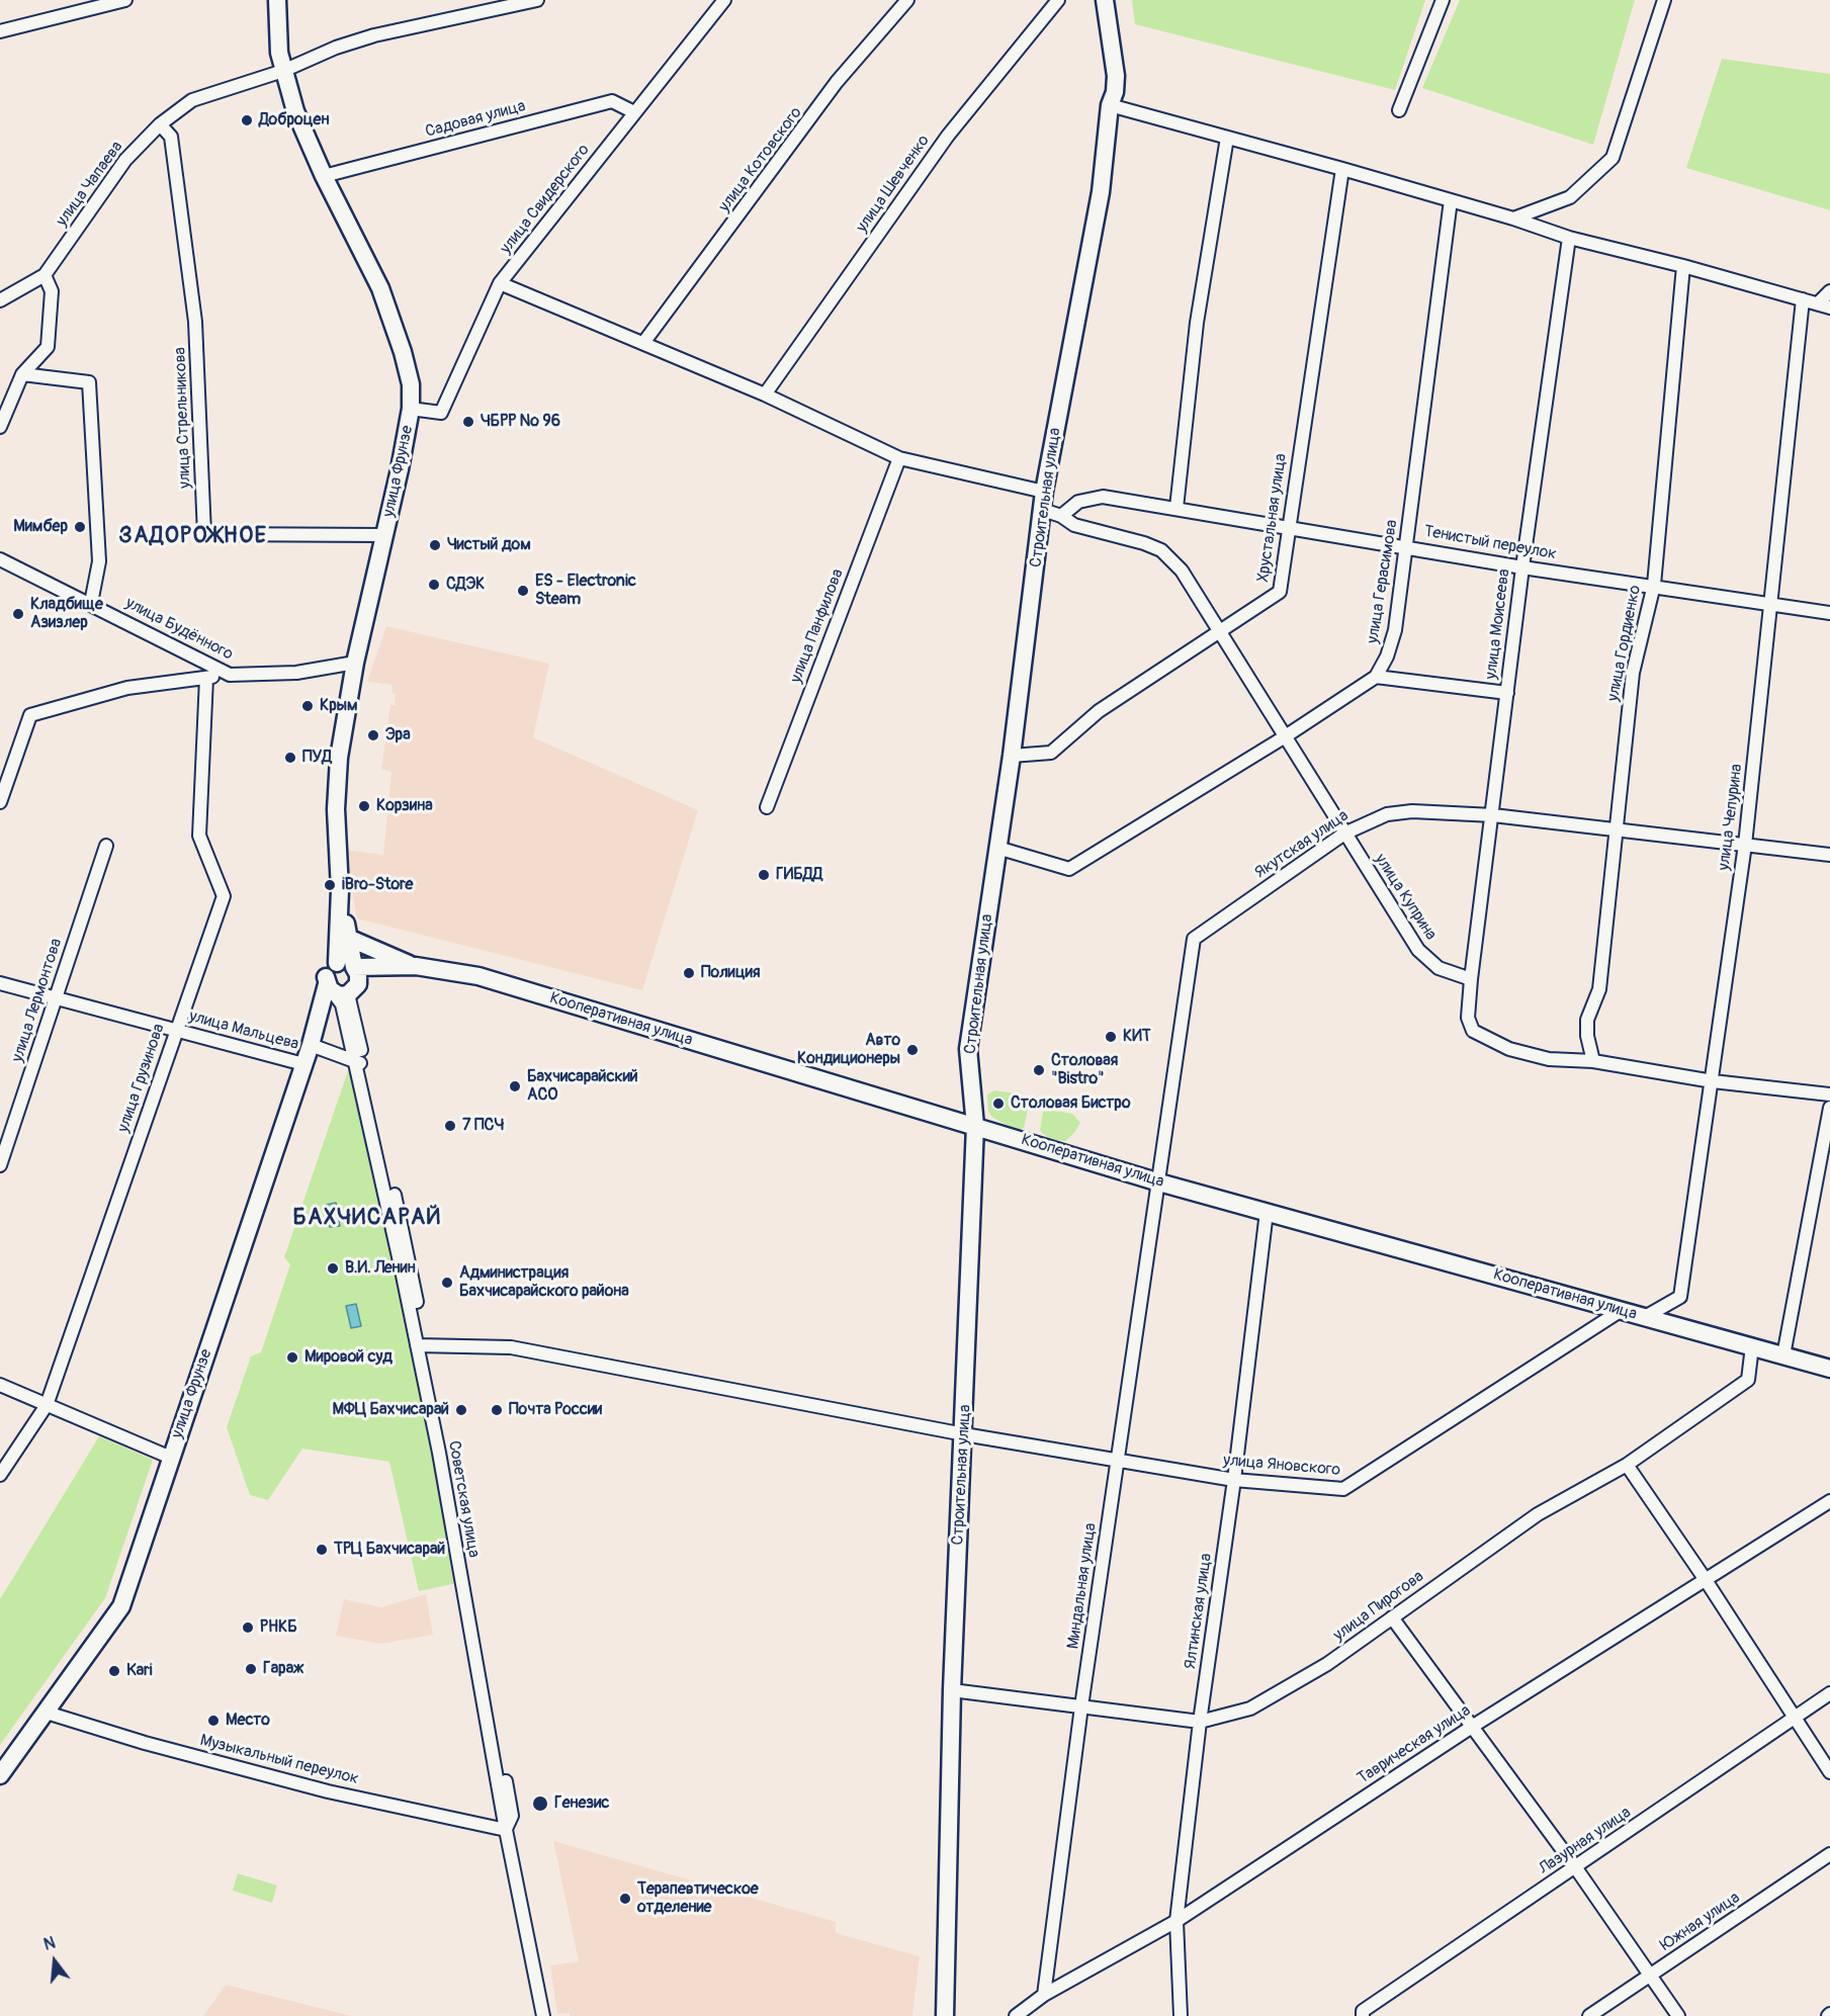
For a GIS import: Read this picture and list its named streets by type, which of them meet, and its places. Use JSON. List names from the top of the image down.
{
  "streets": {
    "main road": ["улица Фрунзе", "Строительная улица", "Кооперативная улица"],
    "street": [
      "Садовая улица",
      "улица Котовского",
      "улица Чапаева",
      "улица Шевченко",
      "улица Свидерского",
      "улица Стрельникова",
      "Хрустальная улица",
      "Тенистый переулок",
      "улица Герасимова",
      "улица Моисеева",
      "улица Панфилова",
      "улица Будённого",
      "улица Гордиенко",
      "улица Чепурина",
      "Якутская улица",
      "улица Куприна",
      "улица Лермонтова",
      "улица Мальцева",
      "улица Грузинова",
      "улица Яновского",
      "Советская улица",
      "Миндальная улица",
      "улица Пирогова",
      "Ялтинская улица",
      "Таврическая улица",
      "Музыкальный переулок",
      "Лазурная улица",
      "Южная улица"
    ]
  },
  "crossings": [
    ["Садовая улица", "улица Свидерского"],
    ["Садовая улица", "улица Фрунзе"],
    ["улица Чапаева", "улица Стрельникова"],
    ["улица Чапаева", "улица Фрунзе"],
    ["улица Свидерского", "улица Фрунзе"],
    ["улица Стрельникова", "улица Фрунзе"],
    ["улица Фрунзе", "улица Будённого"],
    ["улица Фрунзе", "Кооперативная улица"],
    ["улица Фрунзе", "улица Мальцева"],
    ["улица Фрунзе", "Музыкальный переулок"],
    ["Строительная улица", "Хрустальная улица"],
    ["Строительная улица", "Кооперативная улица"],
    ["Строительная улица", "улица Яновского"],
    ["Строительная улица", "улица Пирогова"],
    ["Хрустальная улица", "Тенистый переулок"],
    ["Хрустальная улица", "улица Куприна"],
    ["Тенистый переулок", "улица Герасимова"],
    ["Тенистый переулок", "улица Моисеева"],
    ["Тенистый переулок", "улица Гордиенко"],
    ["Тенистый переулок", "улица Чепурина"],
    ["Тенистый переулок", "улица Куприна"],
    ["улица Моисеева", "Якутская улица"],
    ["улица Моисеева", "улица Куприна"],
    ["улица Гордиенко", "Якутская улица"],
    ["улица Чепурина", "Якутская улица"],
    ["улица Чепурина", "Кооперативная улица"],
    ["Якутская улица", "улица Куприна"],
    ["Якутская улица", "Кооперативная улица"],
    ["Якутская улица", "Миндальная улица"],
    ["улица Лермонтова", "улица Мальцева"],
    ["Кооперативная улица", "улица Яновского"],
    ["Кооперативная улица", "Миндальная улица"],
    ["Кооперативная улица", "улица Пирогова"],
    ["Кооперативная улица", "Ялтинская улица"],
    ["улица Мальцева", "улица Грузинова"],
    ["улица Яновского", "Советская улица"],
    ["улица Яновского", "Миндальная улица"],
    ["улица Яновского", "Ялтинская улица"],
    ["Советская улица", "Музыкальный переулок"],
    ["Миндальная улица", "улица Пирогова"],
    ["Миндальная улица", "Таврическая улица"],
    ["улица Пирогова", "Ялтинская улица"],
    ["Ялтинская улица", "Таврическая улица"]
  ],
  "districts": ["ЗАДОРОЖНОЕ", "БАХЧИСАРАЙ"],
  "places": [
    "Доброцен",
    "ЧБРР № 96",
    "Мимбер",
    "Чистый дом",
    "СДЭК",
    "ES - Electronic Steam",
    "Кладбище Азизлер",
    "Крым",
    "Эра",
    "ПУД",
    "Корзина",
    "ГИБДД",
    "iBro-Store",
    "Полиция",
    "КИТ",
    "Авто Кондиционеры",
    "Столовая \"Bistro\"",
    "Бахчисарайский АСО",
    "Столовая Бистро",
    "7 ПСЧ",
    "В.И. Ленин",
    "Администрация Бахчисарайского района",
    "Мировой суд",
    "МФЦ Бахчисарай",
    "Почта России",
    "ТРЦ Бахчисарай",
    "РНКБ",
    "Гараж",
    "Kari",
    "Место",
    "Генезис",
    "Терапевтическое отделение"
  ],
  "north": "top"
}
